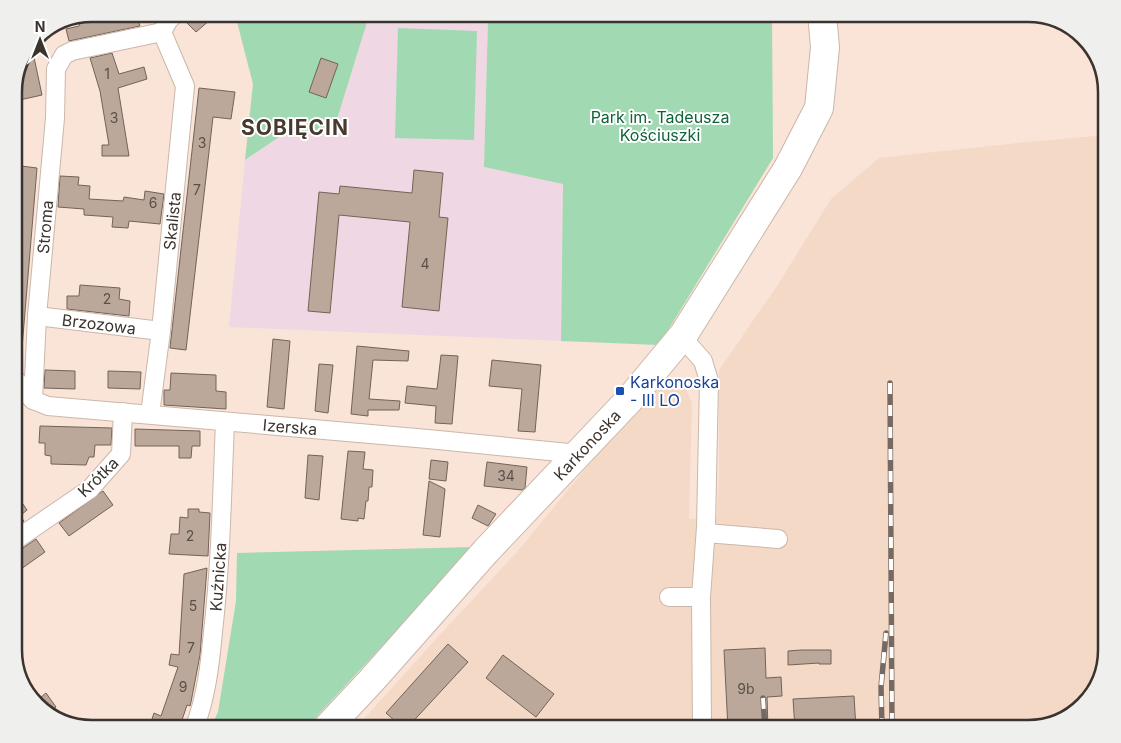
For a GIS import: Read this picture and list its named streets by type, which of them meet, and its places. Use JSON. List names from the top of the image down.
{
  "streets": {
    "main road": ["Karkonoska"],
    "street": [
      "Skalista",
      "Stroma",
      "Brzozowa",
      "Izerska",
      "Krótka",
      "Kuźnicka"
    ]
  },
  "crossings": [
    ["Skalista", "Stroma"],
    ["Skalista", "Brzozowa"],
    ["Skalista", "Izerska"],
    ["Stroma", "Brzozowa"],
    ["Stroma", "Izerska"],
    ["Izerska", "Karkonoska"],
    ["Izerska", "Krótka"],
    ["Izerska", "Kuźnicka"]
  ],
  "districts": ["SOBIĘCIN"],
  "parks": ["Park im. Tadeusza Kościuszki"],
  "places": {
    "transit": ["Karkonoska - III LO"]
  },
  "house_numbers": [
    "1",
    "3",
    "3",
    "7",
    "6",
    "4",
    "2",
    "34",
    "2",
    "5",
    "7",
    "9",
    "9b"
  ],
  "north": "top"
}
